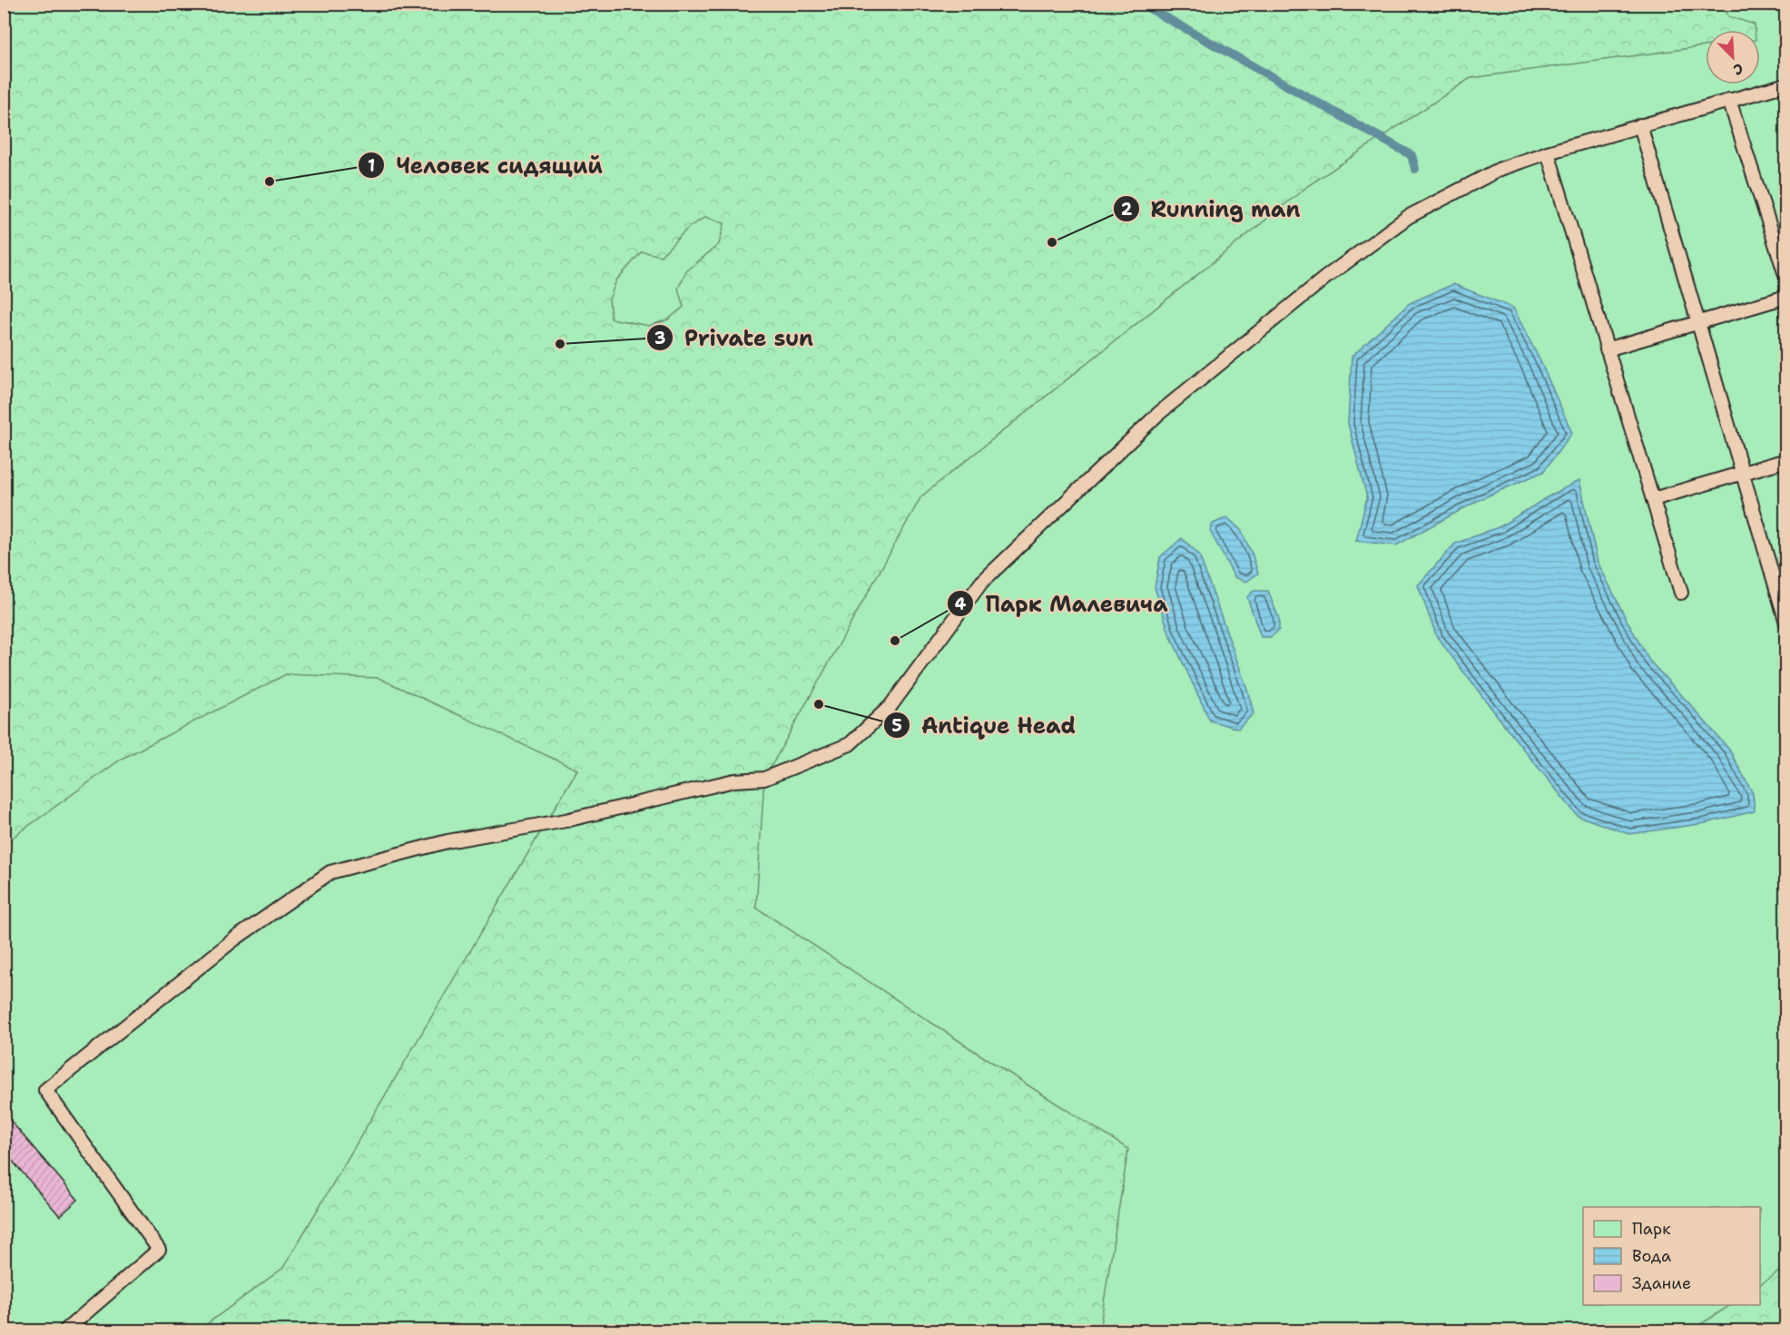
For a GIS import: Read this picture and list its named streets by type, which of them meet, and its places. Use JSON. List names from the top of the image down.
{
  "places": [
    "Человек сидящий",
    "Running man",
    "Private sun",
    "Парк Малевича",
    "Antique Head"
  ],
  "legend": ["Парк", "Вода", "Здание"],
  "north": "bottom right"
}
